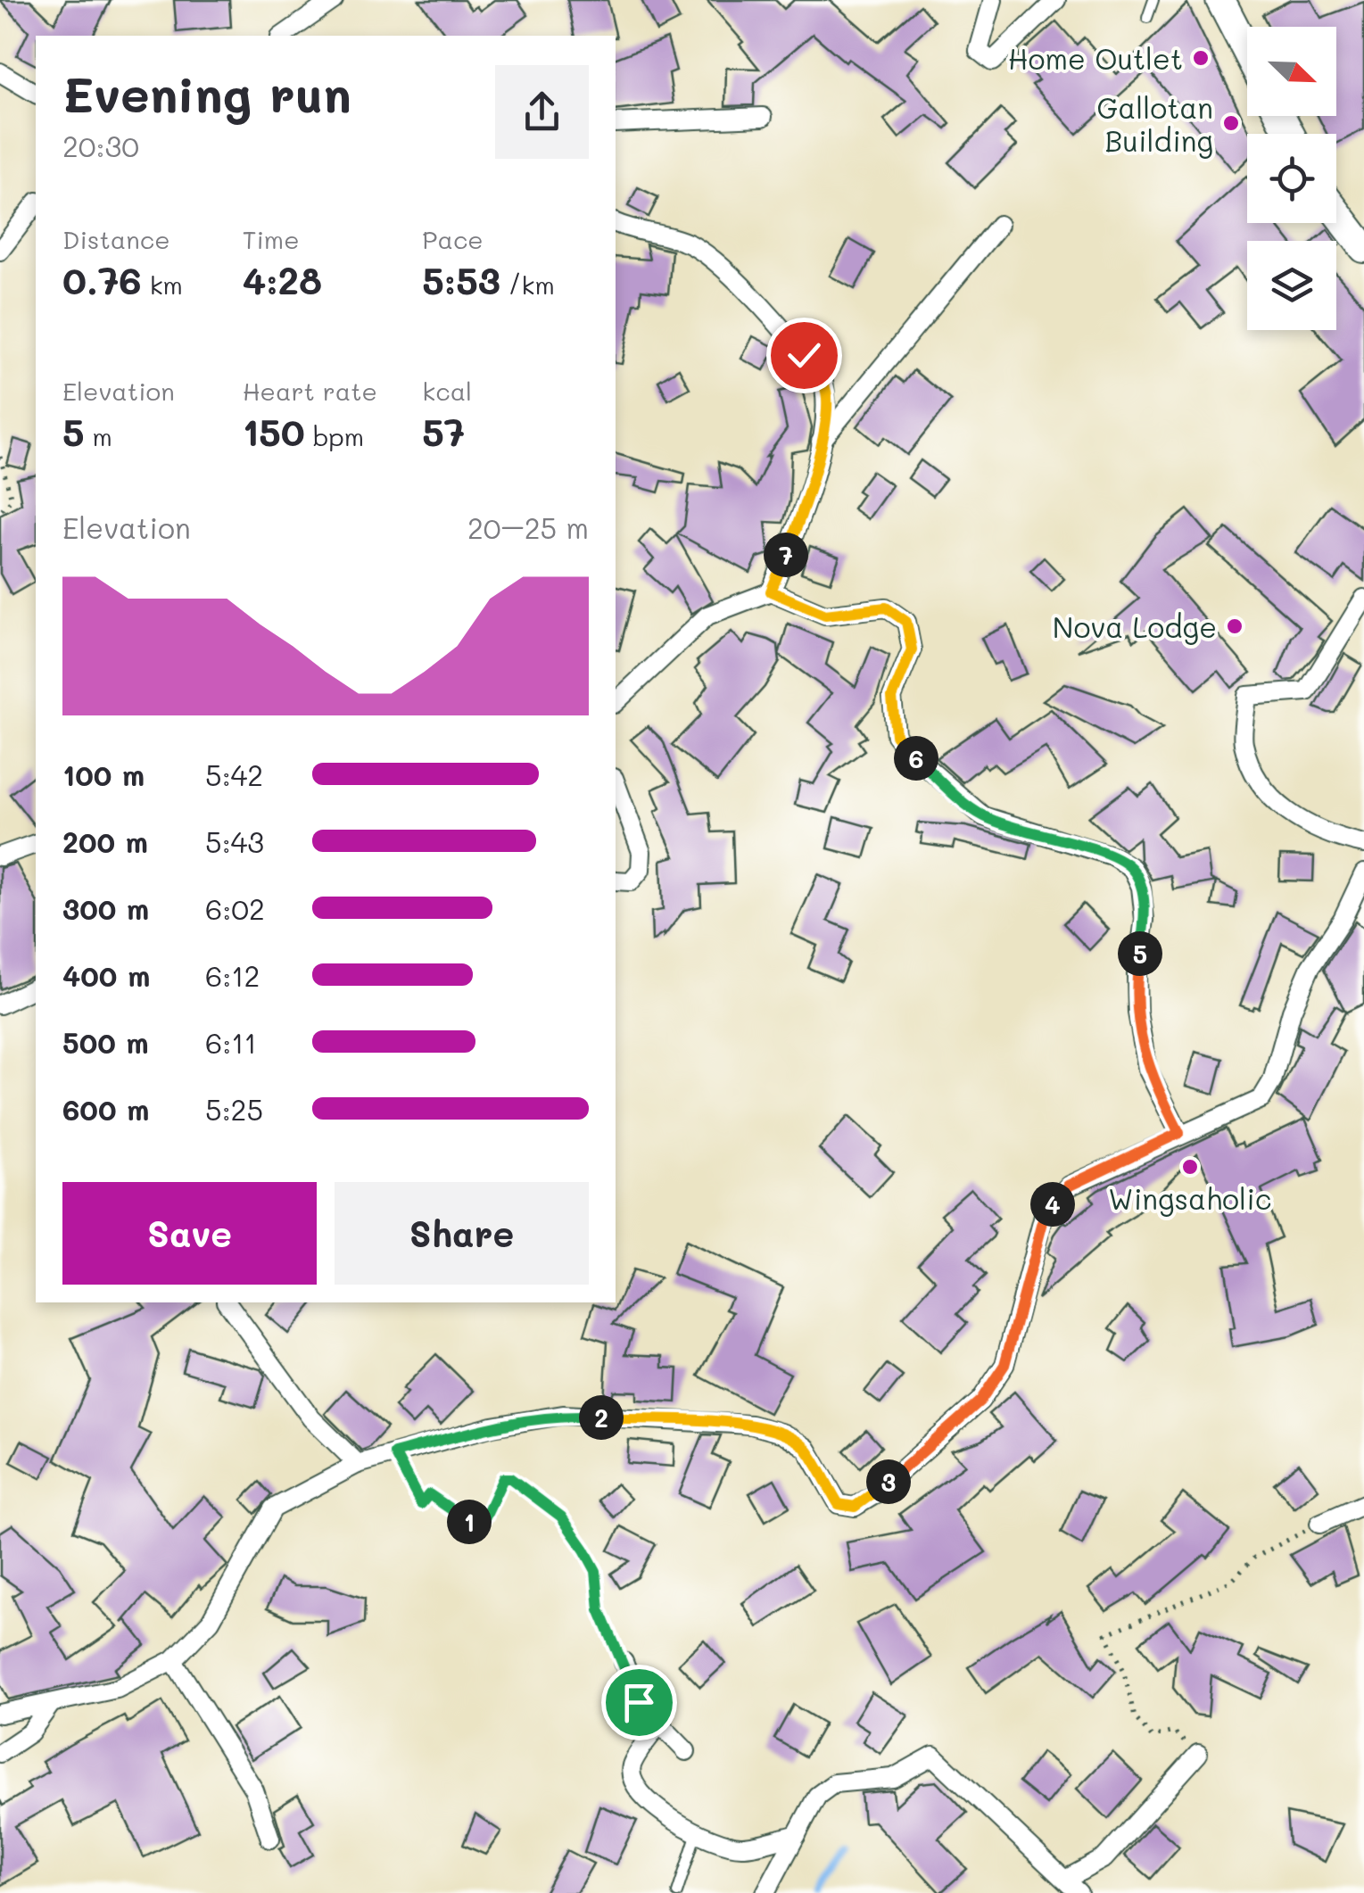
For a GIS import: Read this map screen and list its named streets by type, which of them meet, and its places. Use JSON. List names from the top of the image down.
{
  "places": [
    "Home Outlet",
    "Gallotan Building",
    "Nova Lodge",
    "Wingsaholic"
  ],
  "north": "bottom right",
  "page": {
    "heading": ["Evening run", "20:30"],
    "stats": [
      ["Distance", "0.76 km"],
      ["Time", "4:28"],
      ["Pace", "5:53 /km"],
      ["Elevation", "5 m"],
      ["Heart rate", "150 bpm"],
      ["kcal", "57"]
    ],
    "chart": ["Elevation", "20–25 m"],
    "pins": [
      "7",
      "6",
      "5",
      "4",
      "2",
      "3",
      "1"
    ],
    "list": [
      {
        "name": "100 m",
        "note": "5:42"
      },
      {
        "name": "200 m",
        "note": "5:43"
      },
      {
        "name": "300 m",
        "note": "6:02"
      },
      {
        "name": "400 m",
        "note": "6:12"
      },
      {
        "name": "500 m",
        "note": "6:11"
      },
      {
        "name": "600 m",
        "note": "5:25"
      }
    ],
    "buttons": ["Save", "Share"]
  }
}
